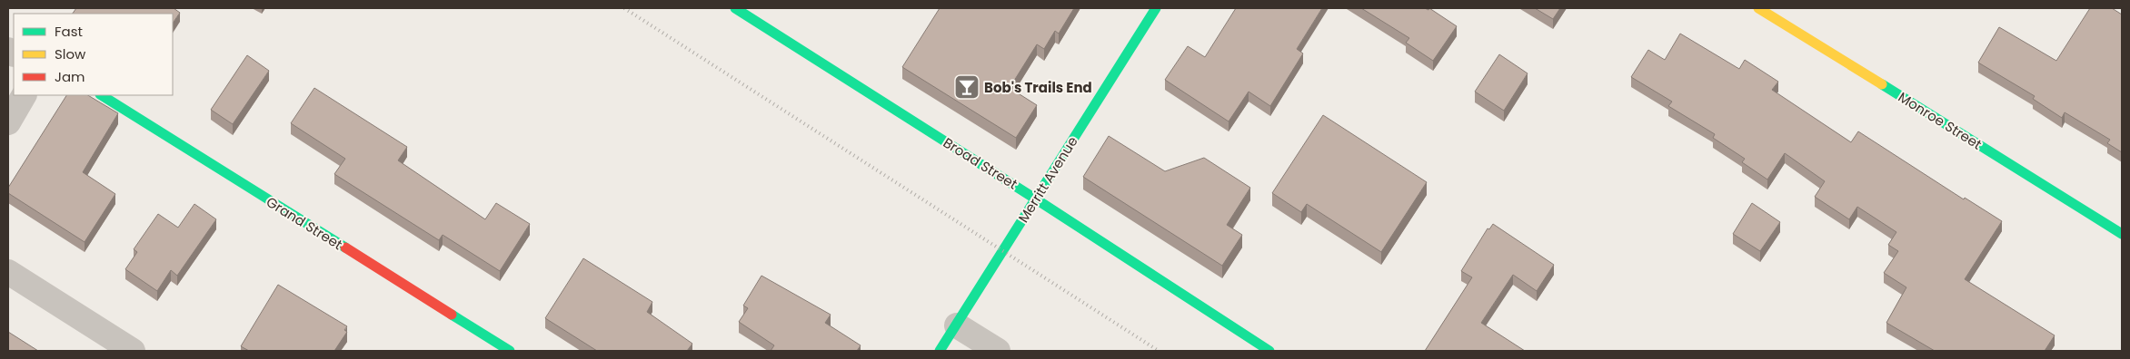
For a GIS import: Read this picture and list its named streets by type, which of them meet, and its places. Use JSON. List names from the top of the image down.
{
  "streets": {
    "street": [
      "Monroe Street",
      "Broad Street",
      "Merritt Avenue",
      "Grand Street"
    ]
  },
  "crossings": [
    ["Broad Street", "Merritt Avenue"]
  ],
  "places": {
    "bar": ["Bob's Trails End"]
  },
  "legend": ["Fast", "Slow", "Jam"]
}
